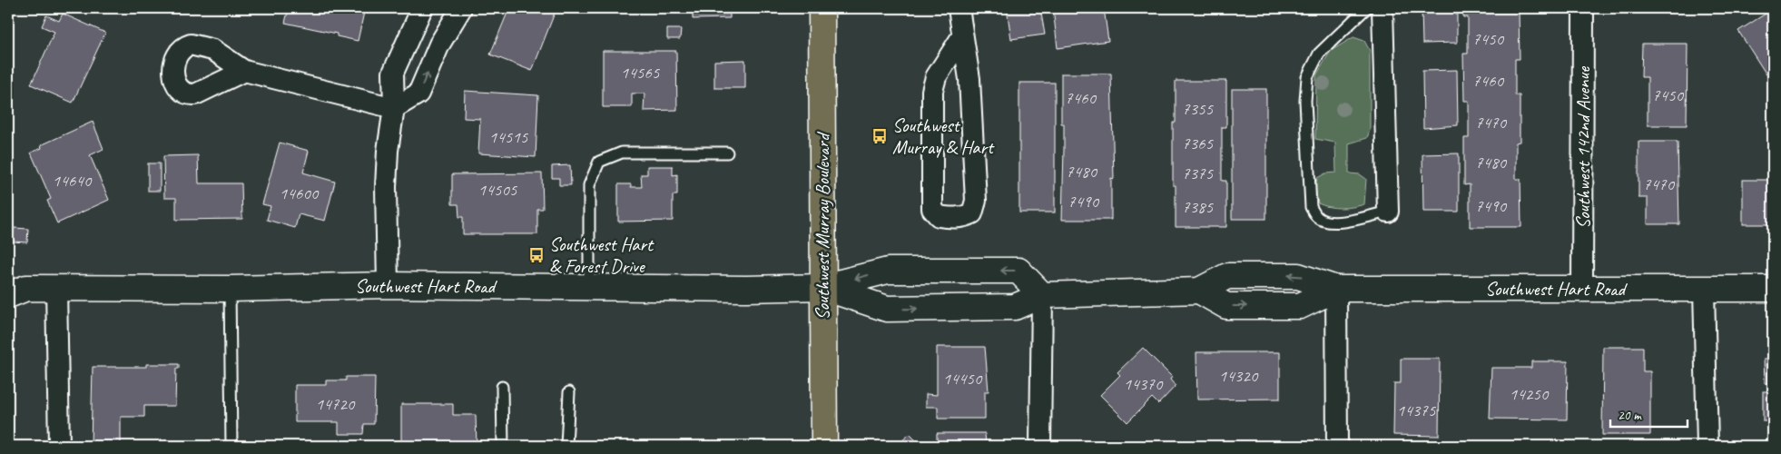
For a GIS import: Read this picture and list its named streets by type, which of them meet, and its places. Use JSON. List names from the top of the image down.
{
  "streets": {
    "main road": ["Southwest Murray Boulevard"],
    "street": ["Southwest 142nd Avenue", "Southwest Hart Road"]
  },
  "crossings": [
    ["Southwest 142nd Avenue", "Southwest Hart Road"],
    ["Southwest Murray Boulevard", "Southwest Hart Road"]
  ],
  "places": {
    "bus stop": ["Southwest Murray & Hart", "Southwest Hart & Forest Drive"]
  },
  "house_numbers": [
    "7450",
    "14565",
    "7460",
    "7450",
    "7460",
    "7355",
    "7470",
    "14515",
    "7365",
    "7480",
    "7480",
    "7375",
    "14640",
    "7470",
    "14505",
    "14600",
    "7490",
    "7490",
    "7385",
    "14320",
    "14450",
    "14370",
    "14250",
    "14720",
    "14375"
  ],
  "scale_bar": "20 m"
}
